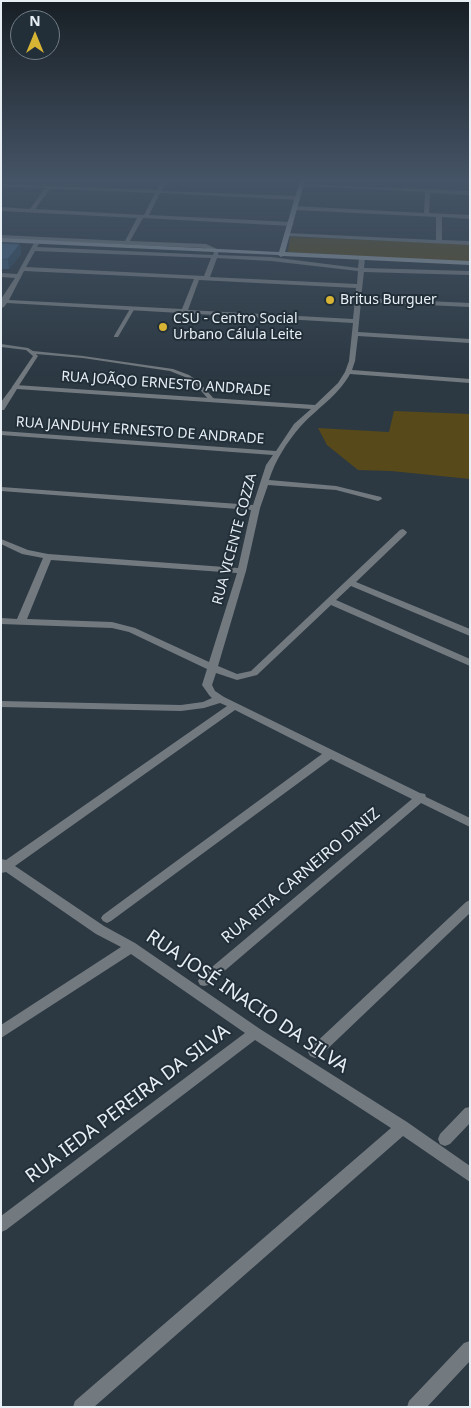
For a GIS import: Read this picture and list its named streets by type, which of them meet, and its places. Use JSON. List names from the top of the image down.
{
  "streets": {
    "street": [
      "RUA JOÃQO ERNESTO ANDRADE",
      "RUA JANDUHY ERNESTO DE ANDRADE",
      "RUA VICENTE COZZA",
      "RUA RITA CARNEIRO DINIZ",
      "RUA JOSÉ INACIO DA SILVA",
      "RUA IEDA PEREIRA DA SILVA"
    ]
  },
  "crossings": [
    ["RUA JOÃQO ERNESTO ANDRADE", "RUA VICENTE COZZA"],
    ["RUA JANDUHY ERNESTO DE ANDRADE", "RUA VICENTE COZZA"],
    ["RUA JOSÉ INACIO DA SILVA", "RUA IEDA PEREIRA DA SILVA"]
  ],
  "places": ["Britus Burguer", "CSU - Centro Social Urbano Cálula Leite"],
  "north": "top"
}
